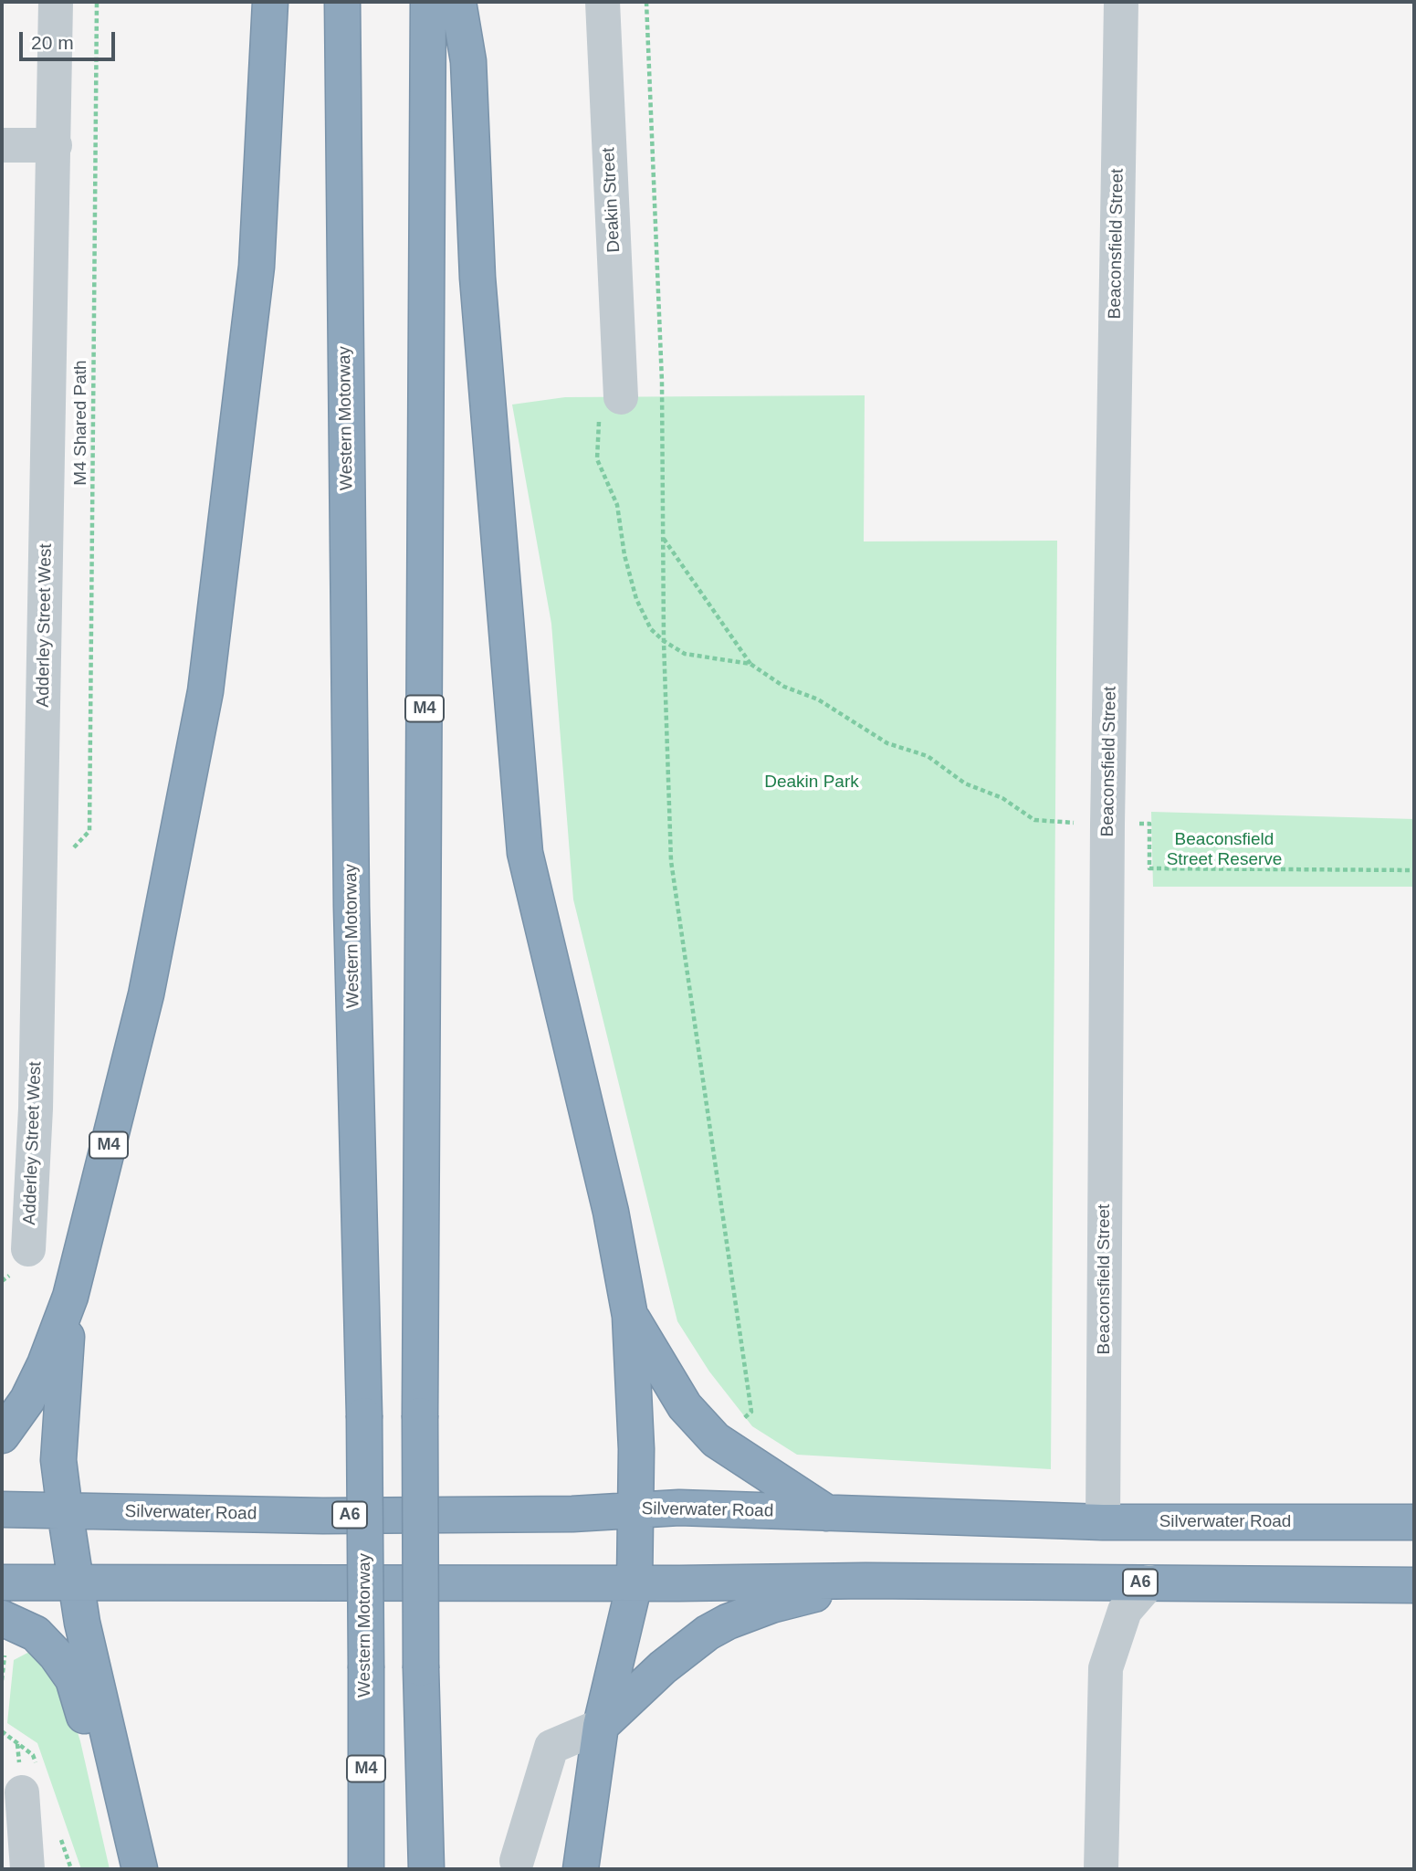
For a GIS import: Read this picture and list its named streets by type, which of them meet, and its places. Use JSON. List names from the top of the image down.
{
  "streets": {
    "highway": [
      "Western Motorway",
      "M4",
      "Silverwater Road",
      "A6"
    ],
    "street": ["Deakin Street", "Beaconsfield Street", "Adderley Street West"],
    "path": ["M4 Shared Path"]
  },
  "crossings": [
    ["Beaconsfield Street", "Silverwater Road"],
    ["M4", "Silverwater Road"]
  ],
  "parks": ["Deakin Park", "Beaconsfield Street Reserve"],
  "scale_bar": "20 m"
}
